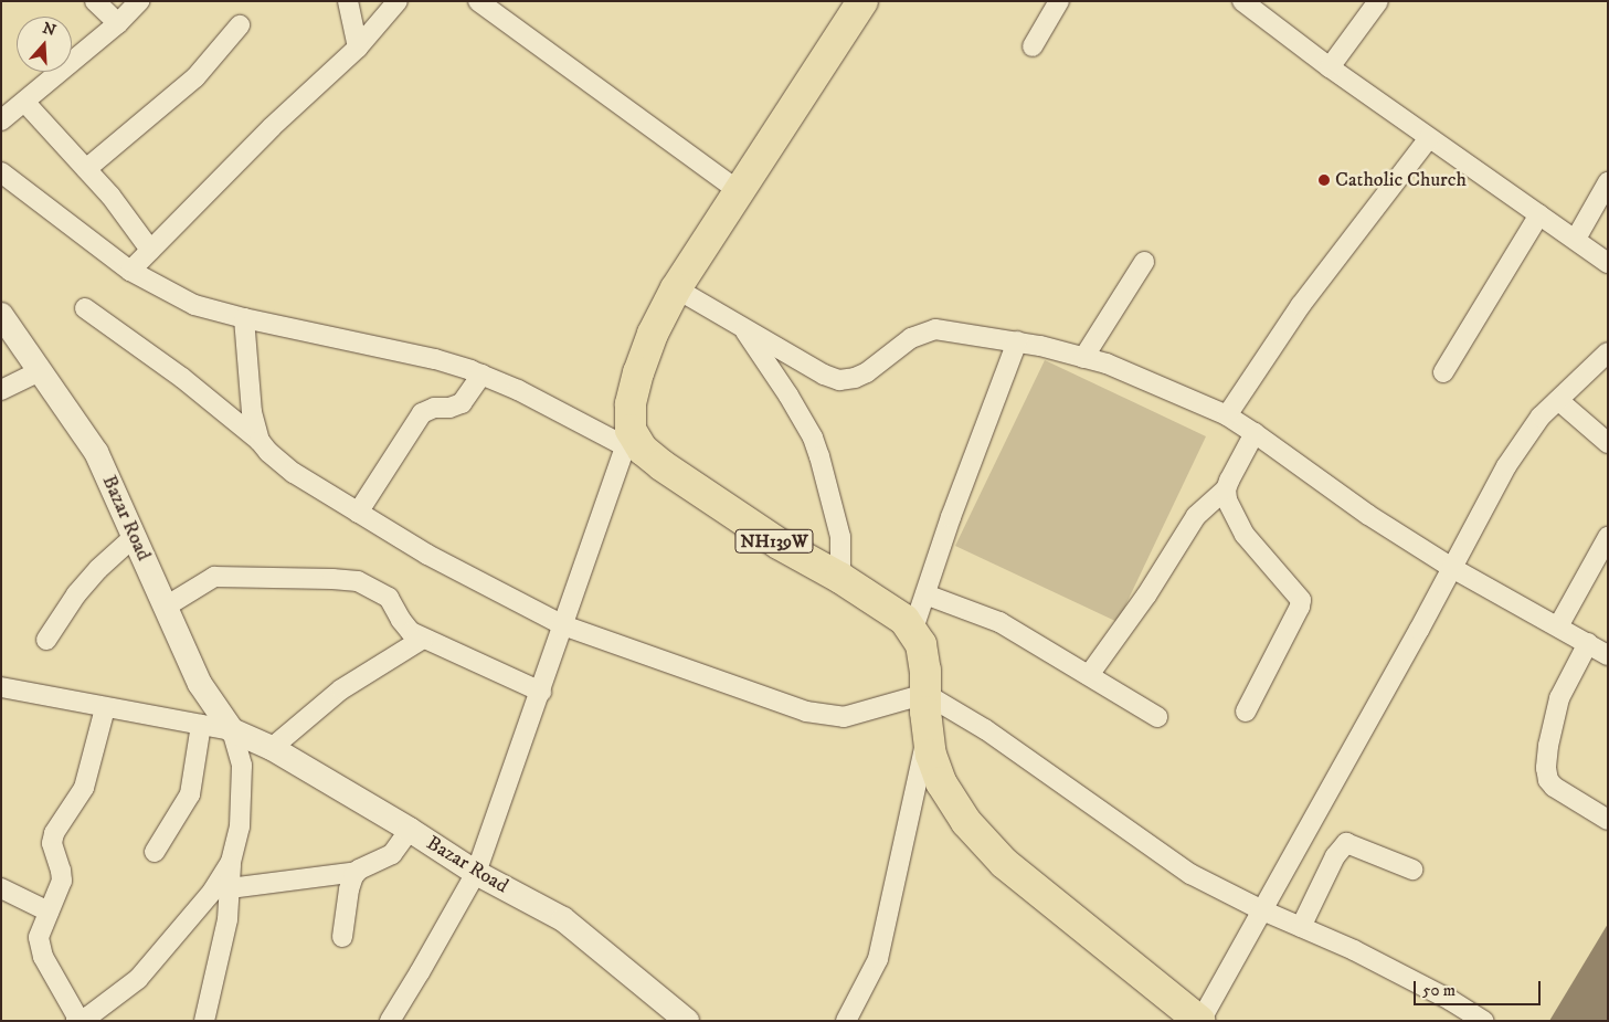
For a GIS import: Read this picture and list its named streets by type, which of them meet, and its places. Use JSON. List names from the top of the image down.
{
  "streets": {
    "highway": ["NH139W"],
    "street": ["Bazar Road"]
  },
  "places": ["Catholic Church"],
  "scale_bar": "50 m",
  "north": "top"
}
